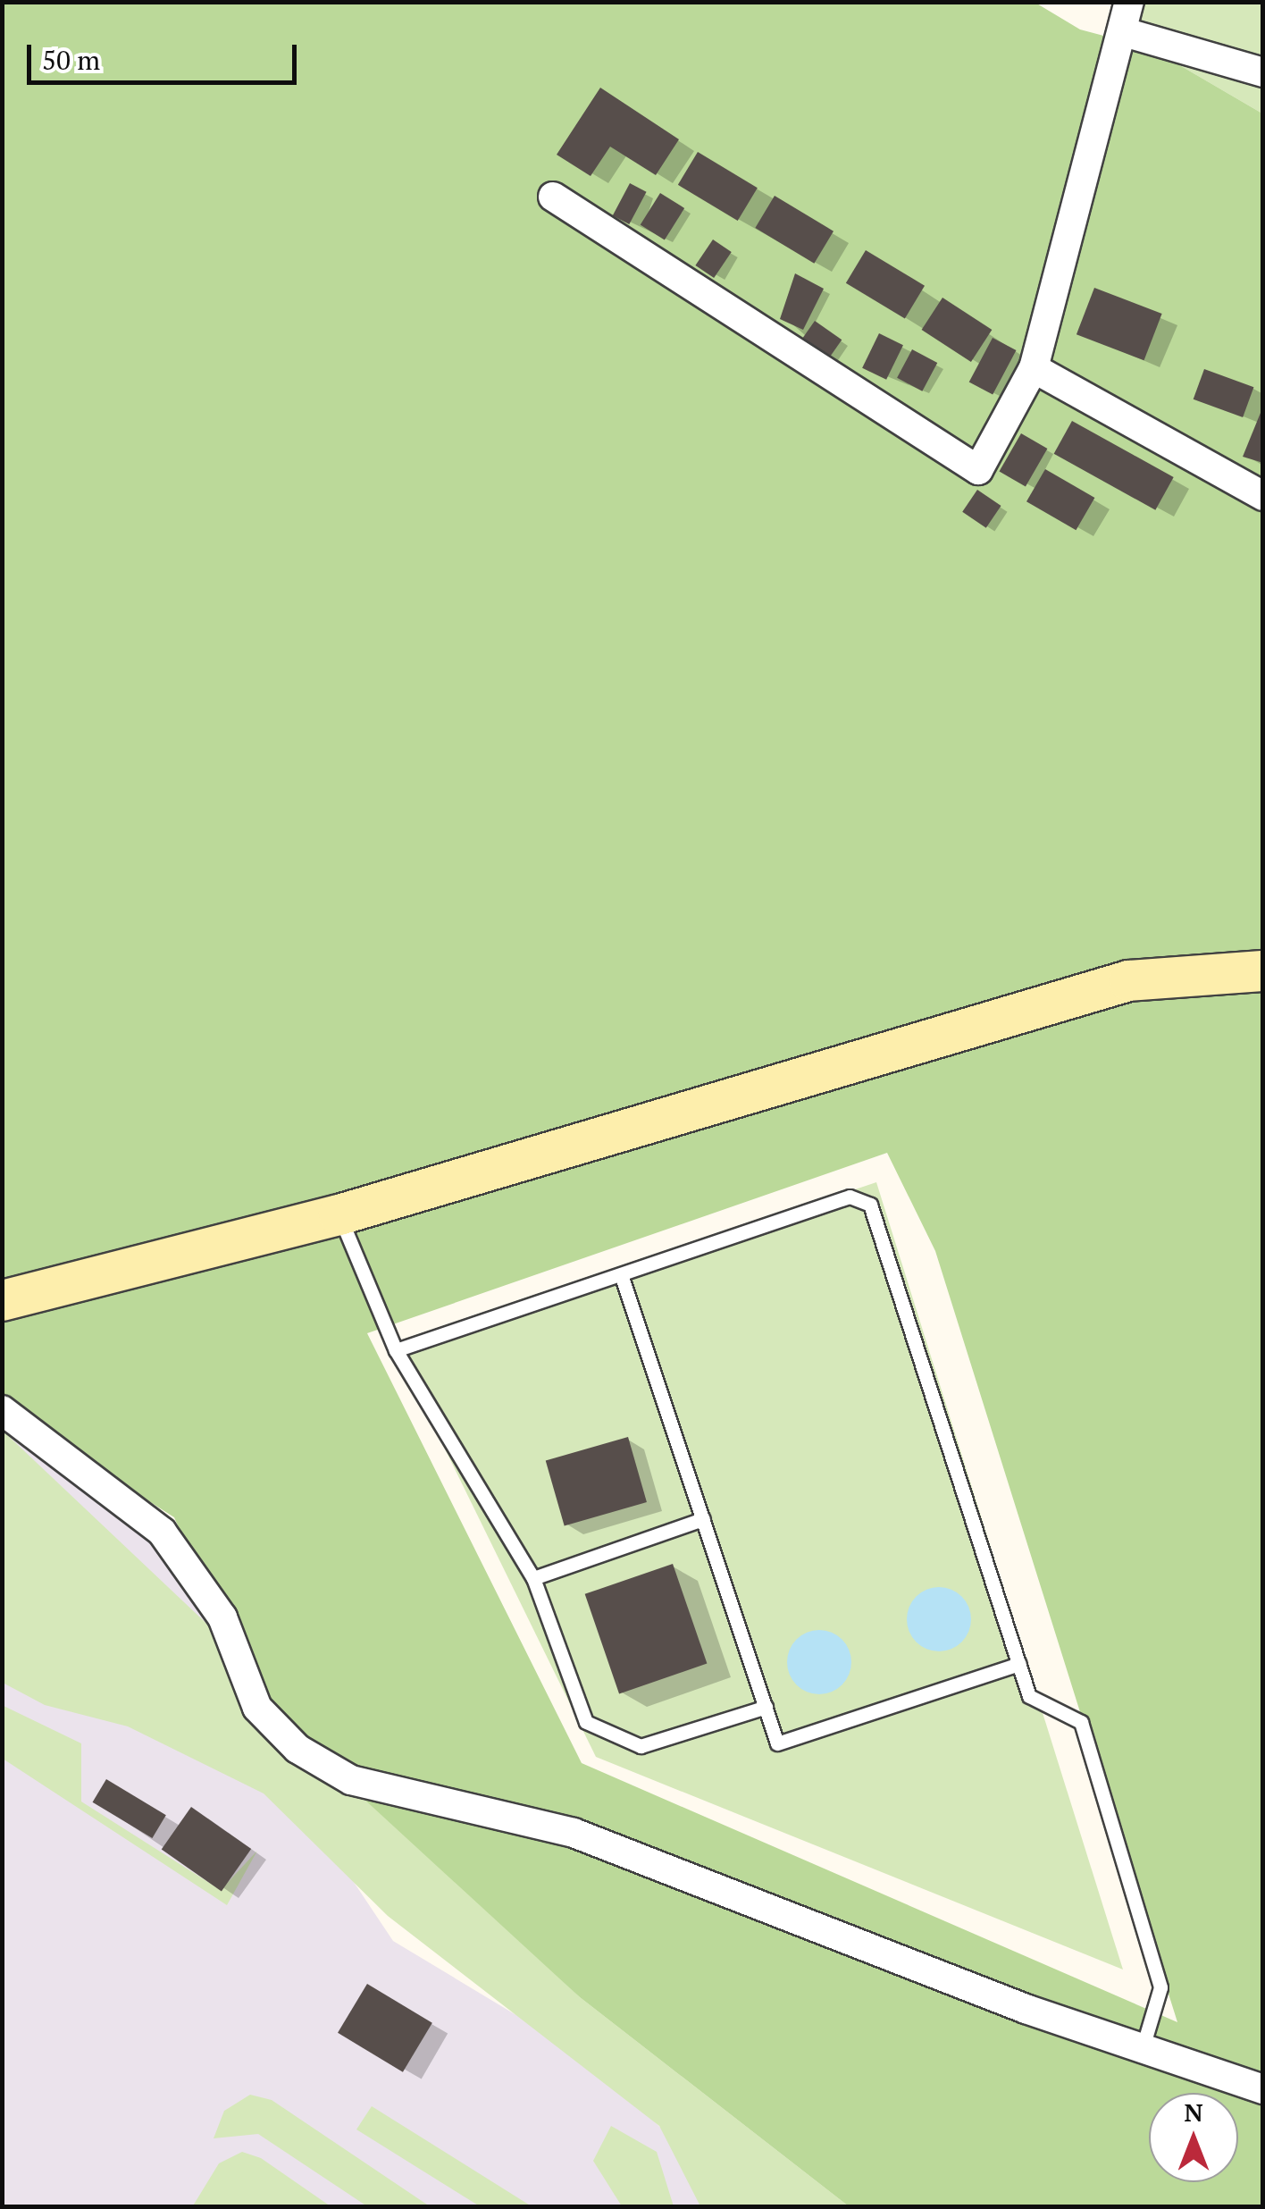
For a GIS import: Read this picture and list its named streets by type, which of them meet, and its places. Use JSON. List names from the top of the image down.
{
  "scale_bar": "50 m",
  "north": "top"
}
